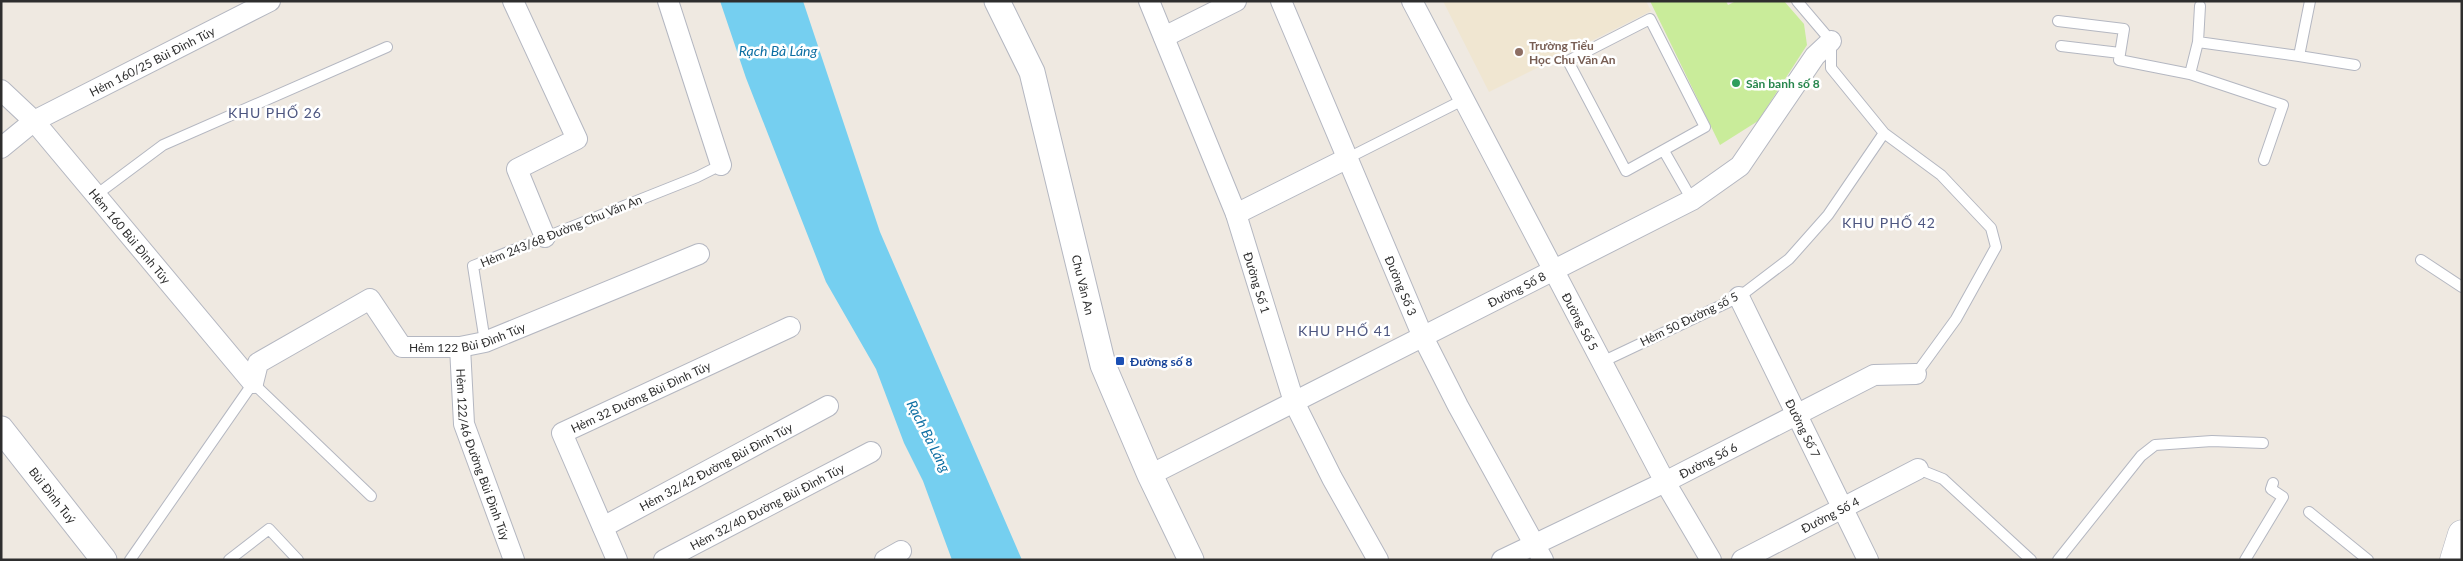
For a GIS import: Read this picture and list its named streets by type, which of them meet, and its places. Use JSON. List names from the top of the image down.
{
  "streets": {
    "street": [
      "Hẻm 160/25 Bùi Đình Túy",
      "Hẻm 160 Bùi Đình Túy",
      "Đường Số 1",
      "Chu Văn An",
      "Đường Số 3",
      "Đường Số 8",
      "Đường Số 5",
      "Hẻm 122 Bùi Đình Túy",
      "Hẻm 32 Đường Bùi Đình Túy",
      "Đường Số 7",
      "Hẻm 122/46 Đường Bùi Đình Túy",
      "Đường Số 6",
      "Hẻm 32/42 Đường Bùi Đình Túy",
      "Bùi Đình Tuý",
      "Hẻm 32/40 Đường Bùi Đình Túy",
      "Đường Số 4"
    ],
    "lane": ["Hẻm 243/68 Đường Chu Văn An", "Hẻm 50 Đường số 5"]
  },
  "crossings": [
    ["Hẻm 160/25 Bùi Đình Túy", "Hẻm 160 Bùi Đình Túy"],
    ["Hẻm 243/68 Đường Chu Văn An", "Hẻm 122 Bùi Đình Túy"],
    ["Hẻm 160 Bùi Đình Túy", "Hẻm 122 Bùi Đình Túy"],
    ["Đường Số 1", "Đường Số 8"],
    ["Chu Văn An", "Đường Số 8"],
    ["Đường Số 3", "Đường Số 8"],
    ["Đường Số 3", "Đường Số 6"],
    ["Đường Số 8", "Đường Số 5"],
    ["Hẻm 50 Đường số 5", "Đường Số 5"],
    ["Hẻm 50 Đường số 5", "Đường Số 7"],
    ["Đường Số 5", "Đường Số 6"],
    ["Hẻm 122 Bùi Đình Túy", "Hẻm 122/46 Đường Bùi Đình Túy"],
    ["Hẻm 32 Đường Bùi Đình Túy", "Hẻm 32/42 Đường Bùi Đình Túy"],
    ["Đường Số 7", "Đường Số 6"],
    ["Đường Số 7", "Đường Số 4"]
  ],
  "districts": ["KHU PHỐ 26", "KHU PHỐ 42", "KHU PHỐ 41"],
  "water": ["Rạch Bà Láng"],
  "places": {
    "other": ["Trường Tiểu Học Chu Văn An", "Sân banh số 8"],
    "transit": ["Đường số 8"]
  }
}
